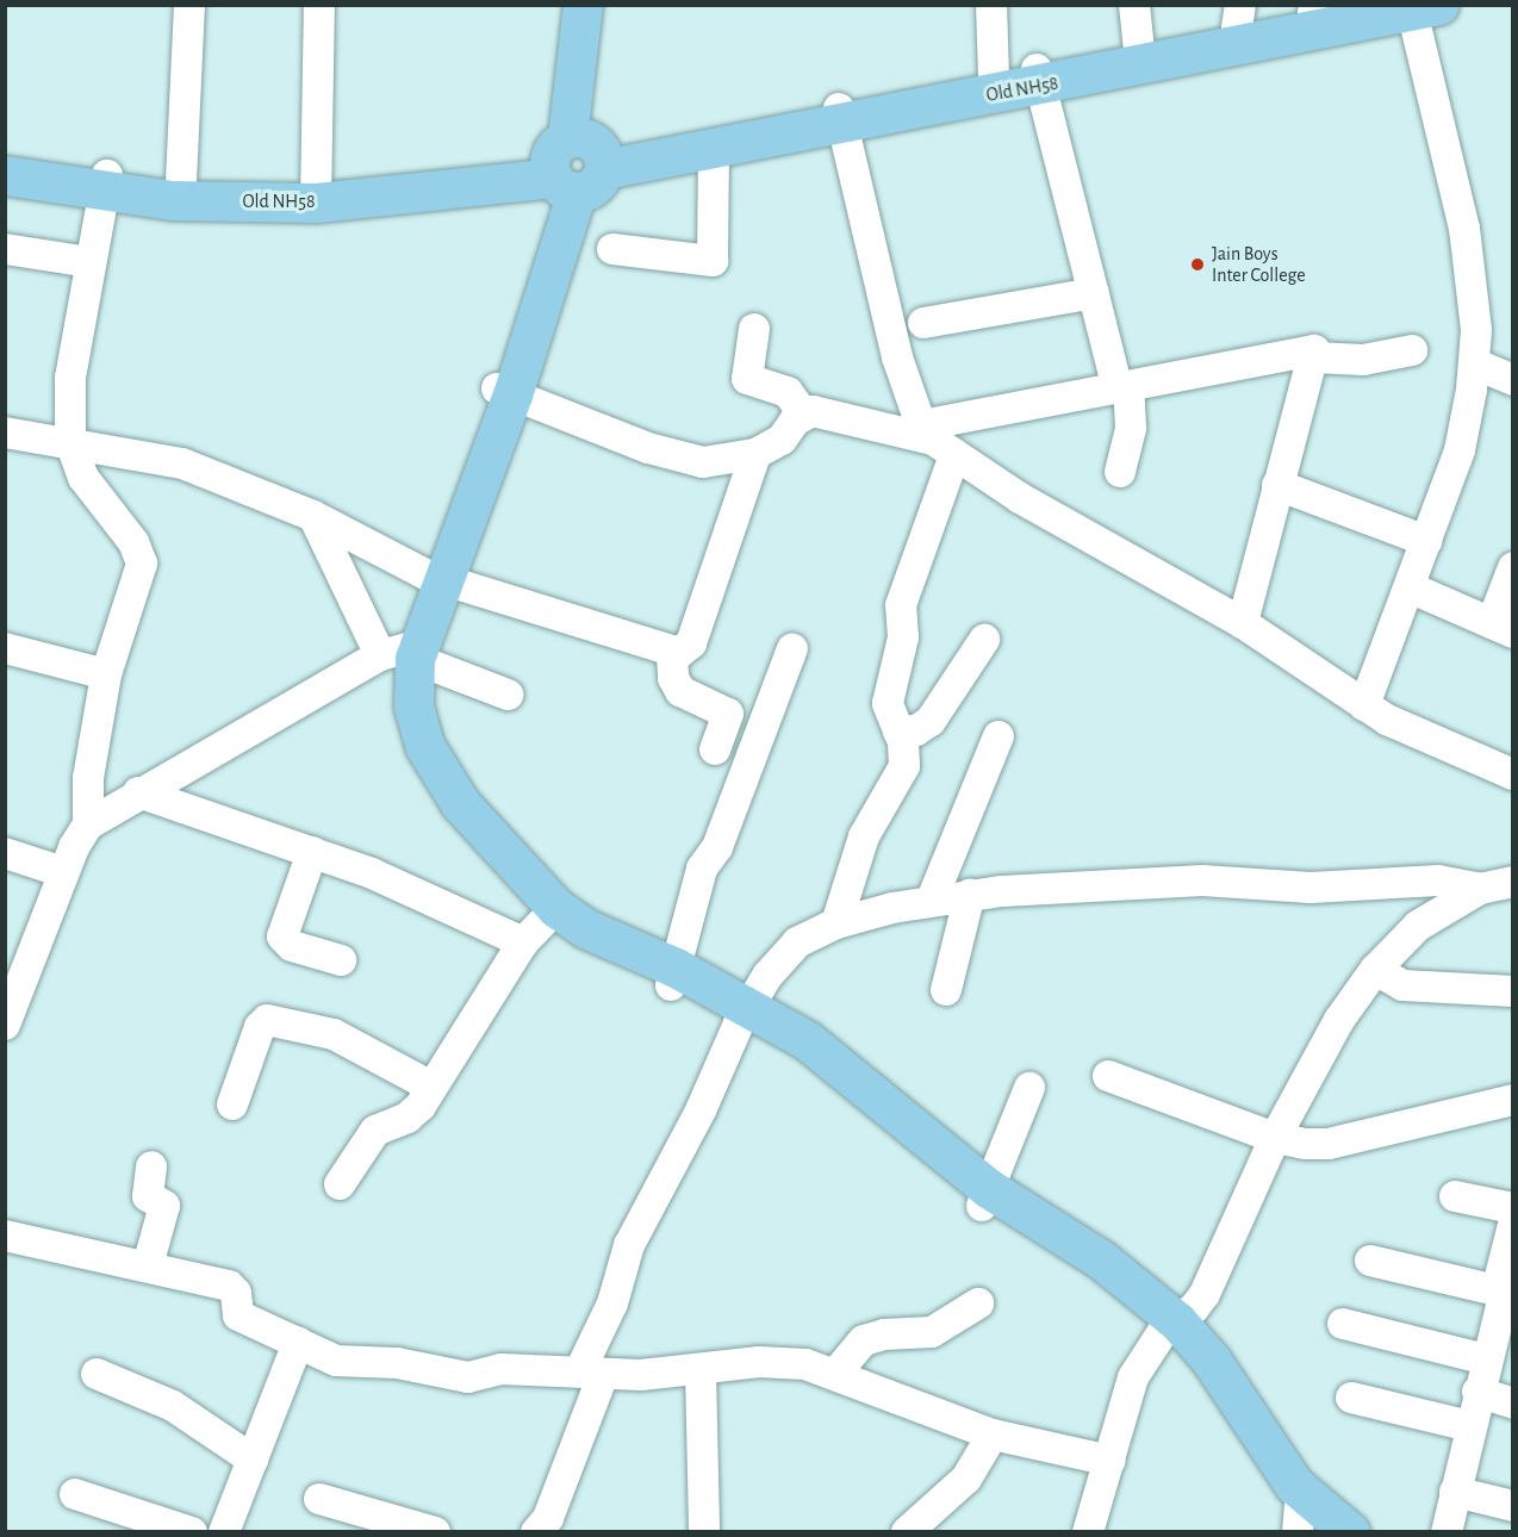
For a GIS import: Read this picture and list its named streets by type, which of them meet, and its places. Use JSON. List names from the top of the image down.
{
  "streets": {
    "main road": ["Old NH58"]
  },
  "places": ["Jain Boys Inter College"]
}
